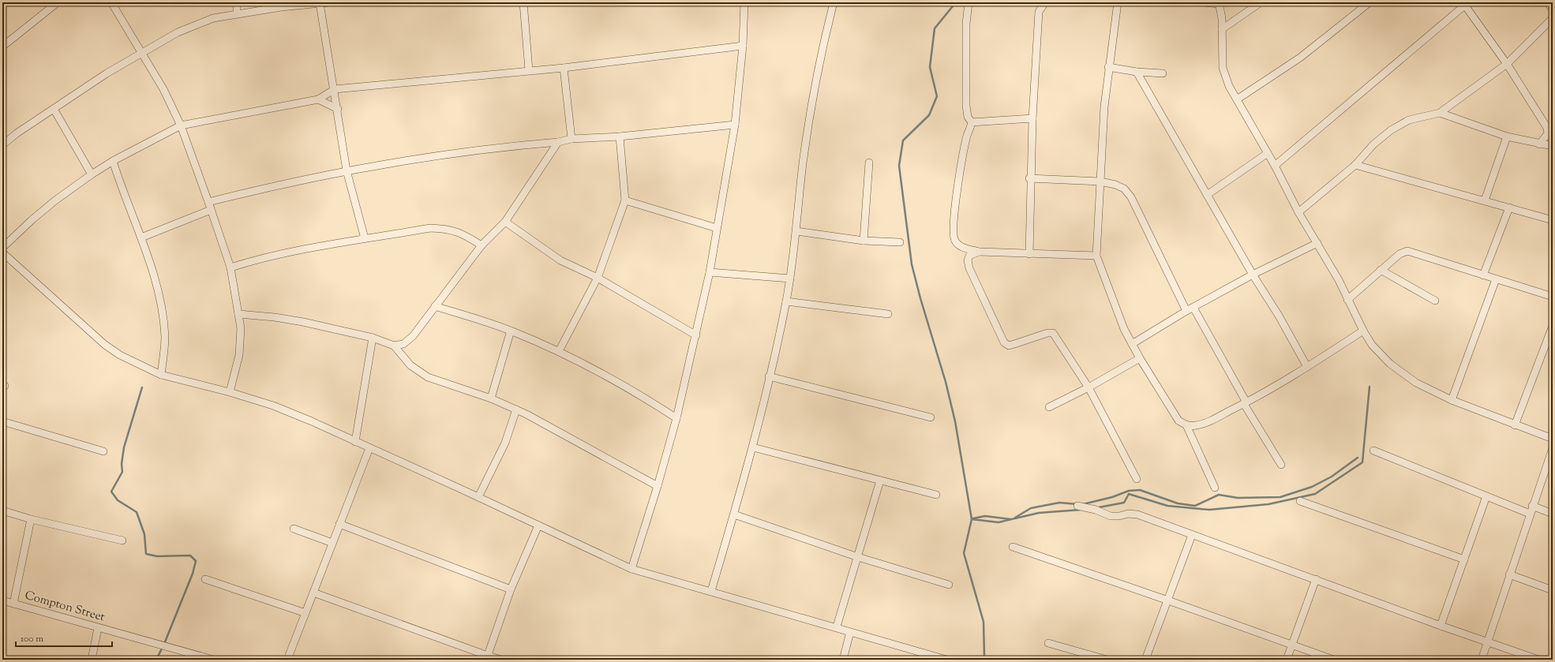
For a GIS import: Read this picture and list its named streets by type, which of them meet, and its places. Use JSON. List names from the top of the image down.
{
  "streets": {
    "street": ["Compton Street"]
  },
  "scale_bar": "100 m"
}
